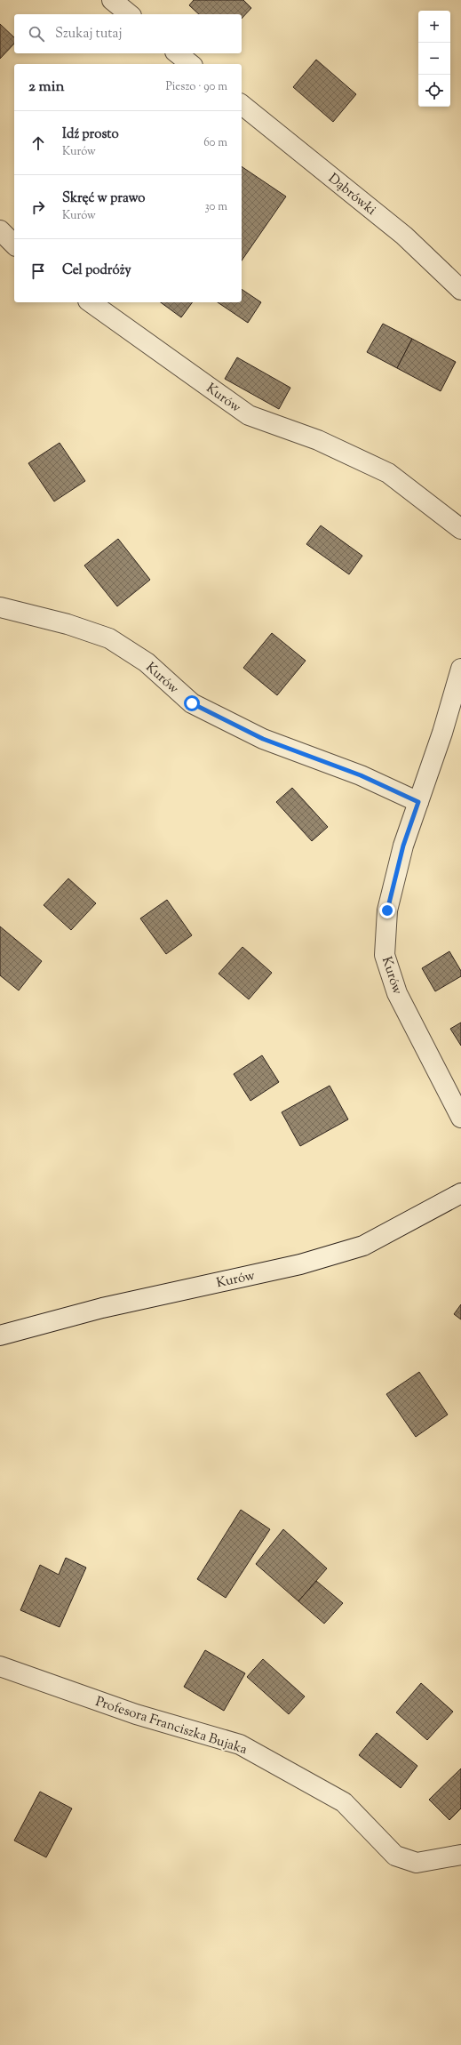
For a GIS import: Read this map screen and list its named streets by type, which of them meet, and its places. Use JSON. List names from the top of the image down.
{
  "streets": {
    "street": ["Dąbrówki", "Kurów", "Profesora Franciszka Bujaka"]
  },
  "page": {
    "map_buttons": ["+", "−"],
    "search": "Szukaj tutaj",
    "heading": ["2 min", "Pieszo · 90 m"],
    "list": [
      ["Idź prosto", "Kurów", "60 m"],
      ["Skręć w prawo", "Kurów", "30 m"],
      "Cel podróży"
    ]
  }
}
